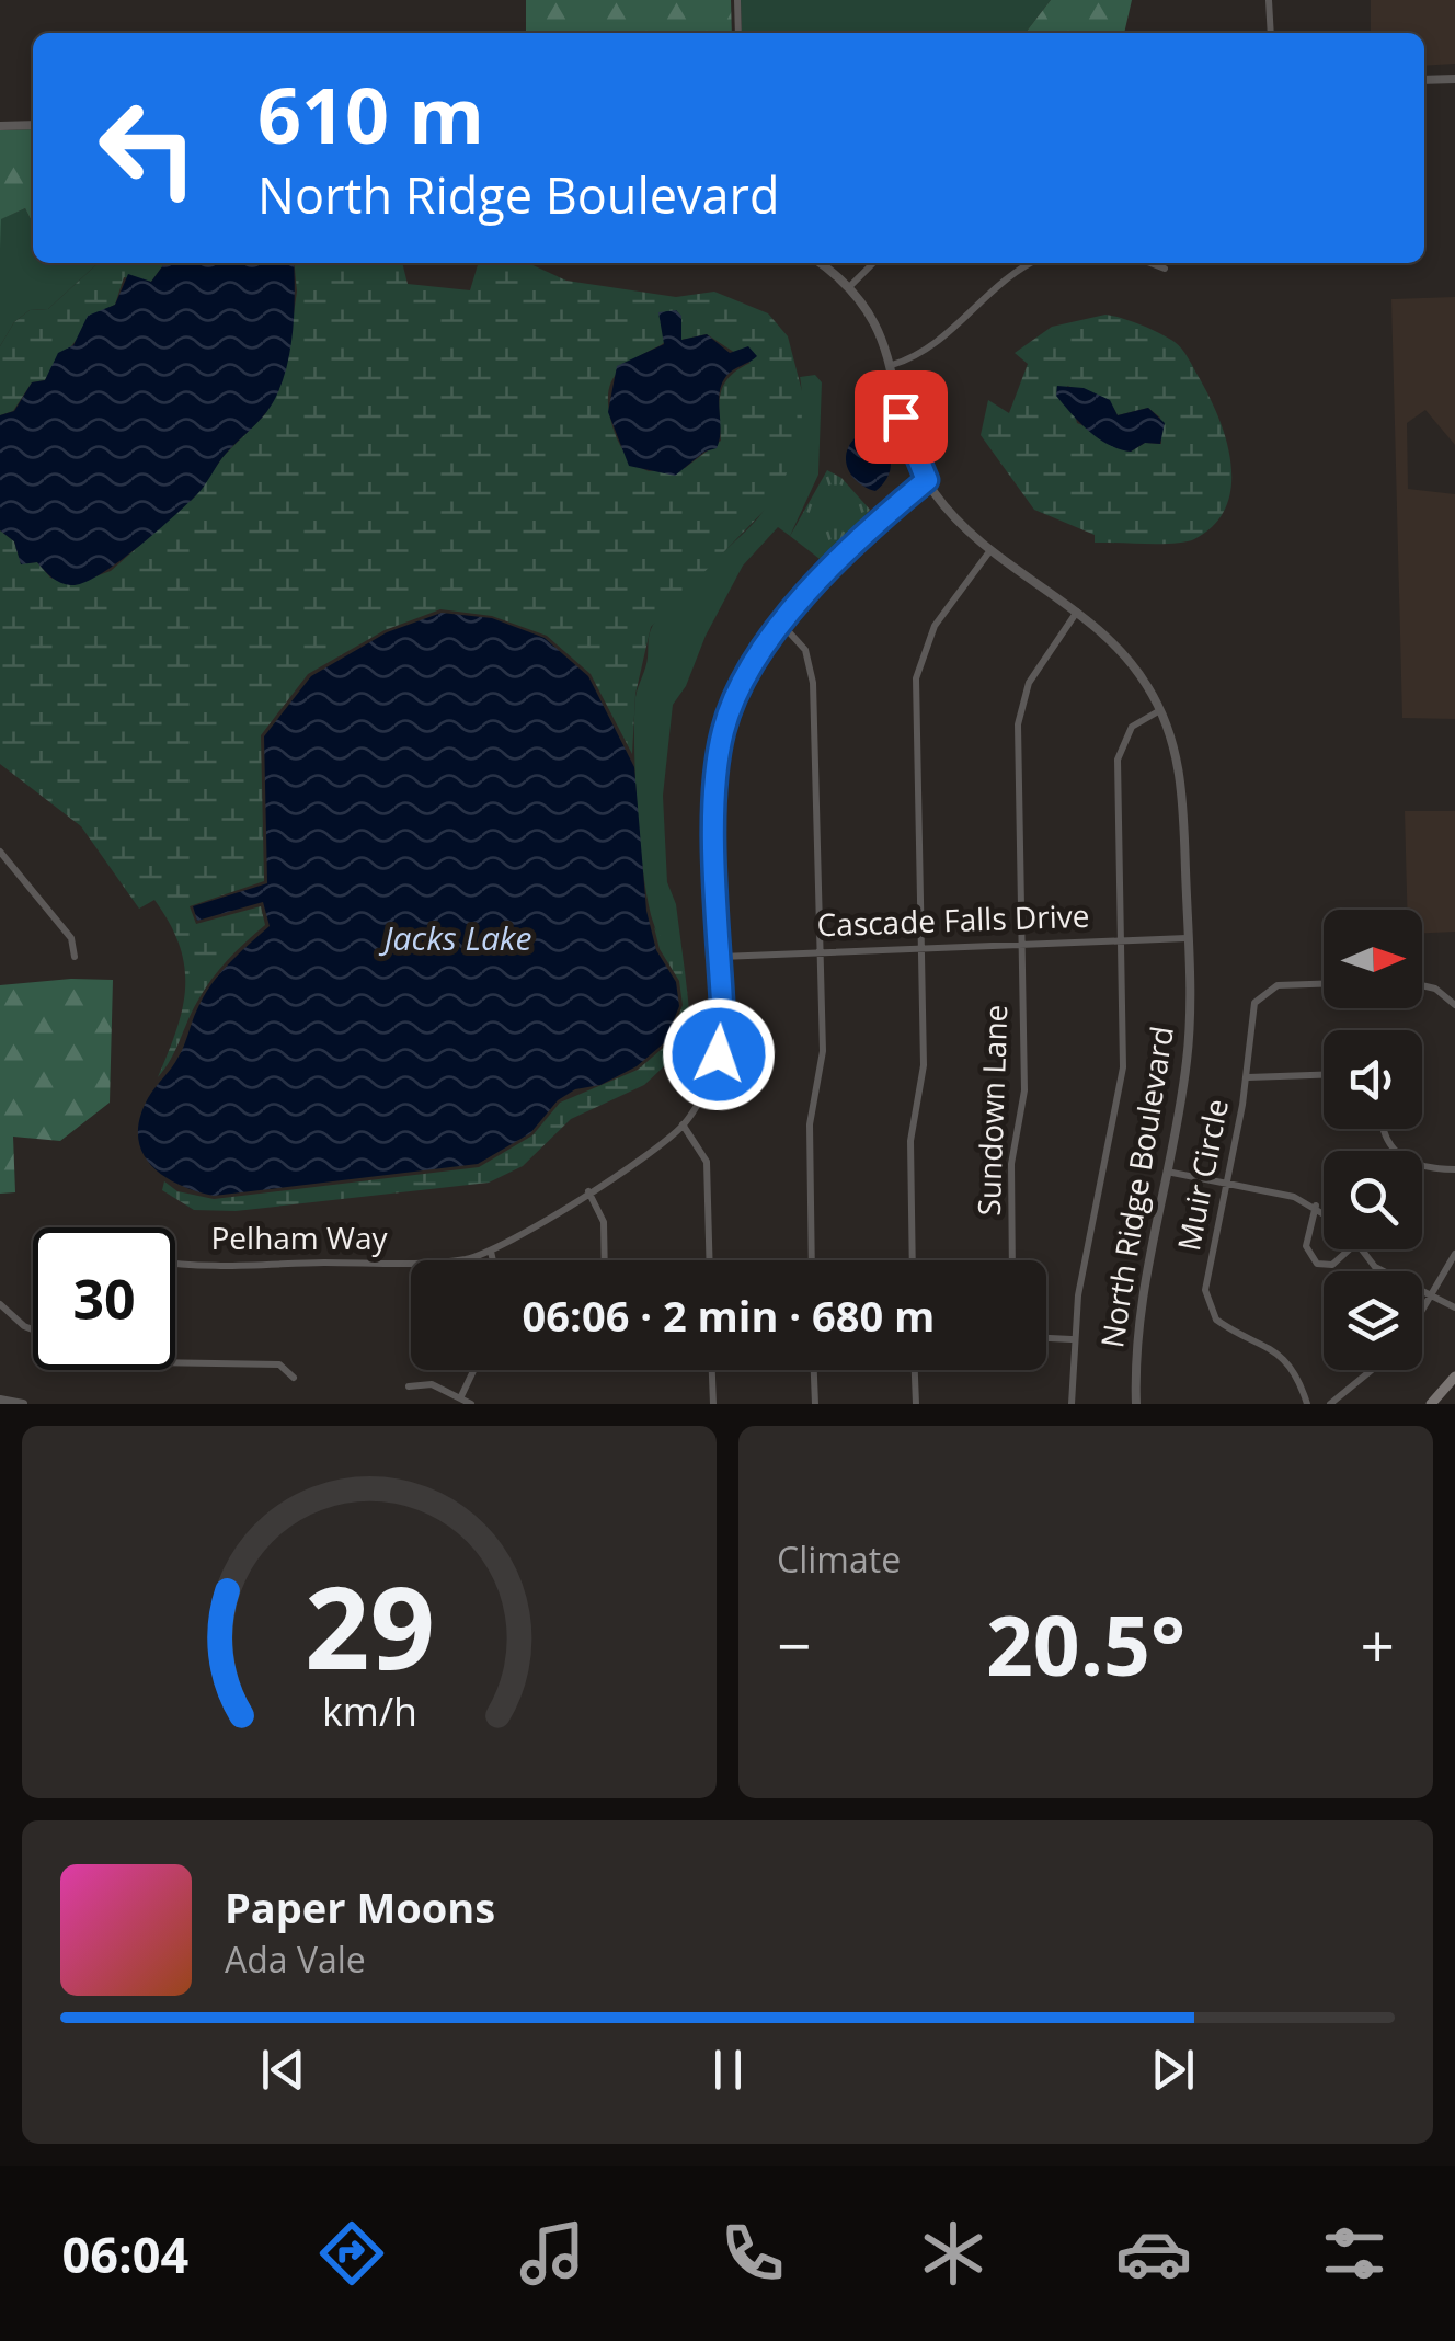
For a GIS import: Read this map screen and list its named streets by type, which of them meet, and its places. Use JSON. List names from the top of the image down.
{
  "streets": {
    "street": [
      "Cascade Falls Drive",
      "Sundown Lane",
      "Muir Circle",
      "North Ridge Boulevard",
      "Pelham Way"
    ]
  },
  "crossings": [
    ["Cascade Falls Drive", "Sundown Lane"],
    ["Cascade Falls Drive", "North Ridge Boulevard"],
    ["Sundown Lane", "North Ridge Boulevard"]
  ],
  "water": ["Jacks Lake"],
  "north": "right",
  "page": {
    "turn": ["610 m", "North Ridge Boulevard"],
    "limit": "30",
    "trip": "06:06 · 2 min · 680 m",
    "tile": "Climate",
    "heat": ["−", "20.5°", "+"],
    "song": ["Paper Moons", "Ada Vale"],
    "tabs": "06:04",
    "gauge": ["29", "km/h"]
  }
}
